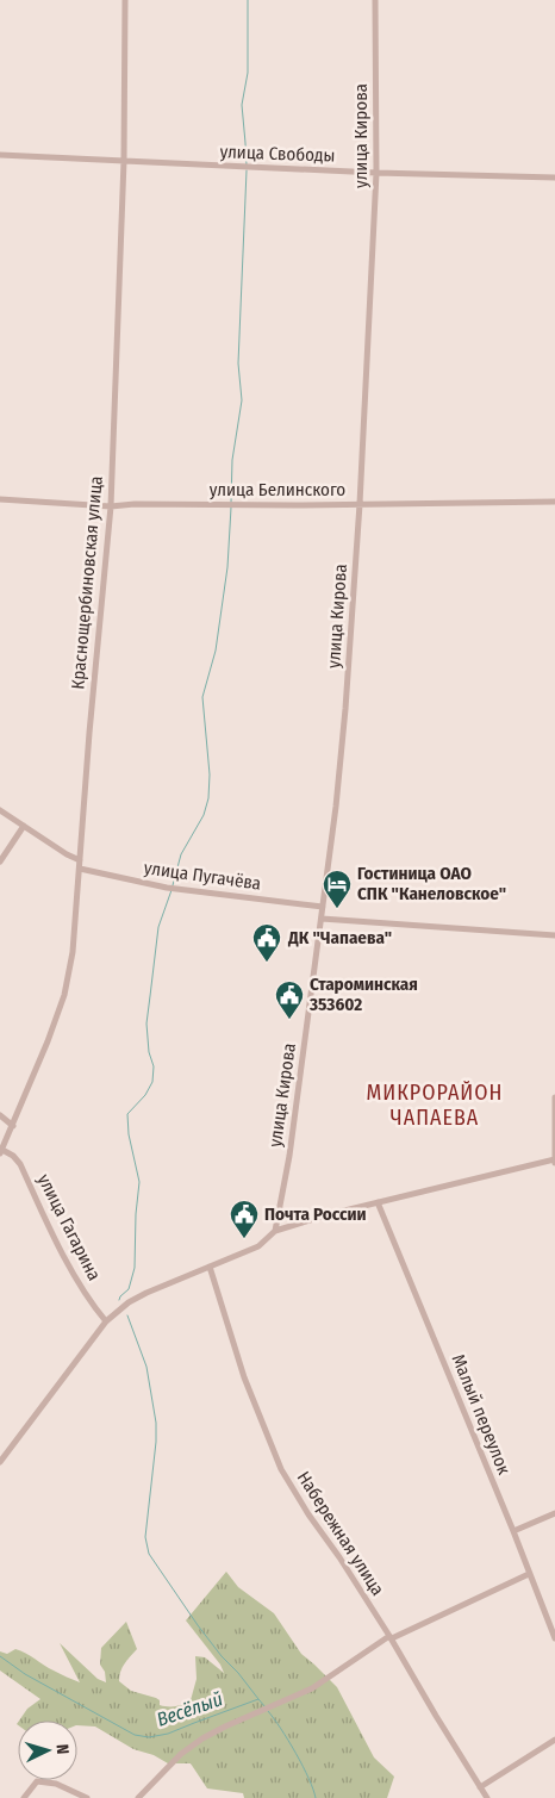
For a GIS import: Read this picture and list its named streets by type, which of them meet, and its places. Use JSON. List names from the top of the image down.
{
  "streets": {
    "street": [
      "улица Кирова",
      "улица Свободы",
      "улица Белинского",
      "Краснощербиновская улица",
      "улица Пугачёва",
      "улица Гагарина",
      "Малый переулок",
      "Набережная улица"
    ]
  },
  "crossings": [
    ["улица Кирова", "улица Свободы"],
    ["улица Кирова", "улица Белинского"],
    ["улица Кирова", "улица Пугачёва"],
    ["улица Свободы", "Краснощербиновская улица"],
    ["улица Белинского", "Краснощербиновская улица"],
    ["Краснощербиновская улица", "улица Пугачёва"],
    ["Краснощербиновская улица", "улица Гагарина"]
  ],
  "districts": ["МИКРОРАЙОН ЧАПАЕВА"],
  "water": ["Весёлый"],
  "places": {
    "hotel": ["Гостиница ОАО СПК \"Канеловское\""],
    "public building": ["ДК \"Чапаева\"", "Староминская 353602", "Почта России"]
  },
  "north": "right"
}
